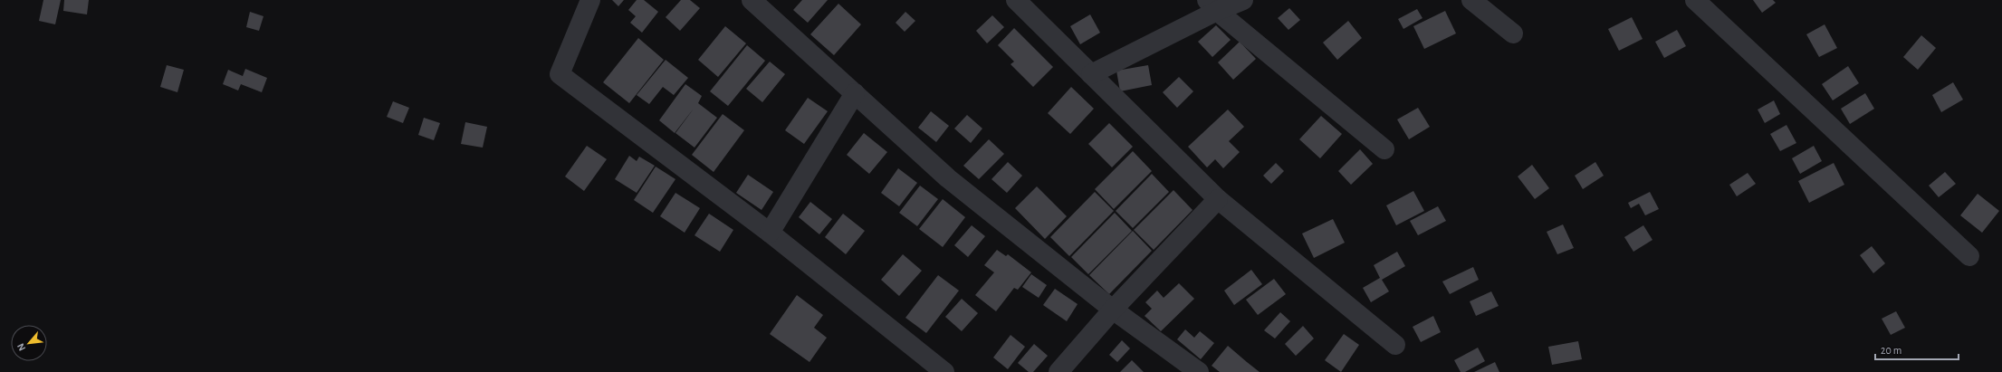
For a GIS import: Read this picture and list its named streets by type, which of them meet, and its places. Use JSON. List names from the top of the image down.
{
  "scale_bar": "20 m",
  "north": "bottom left"
}
